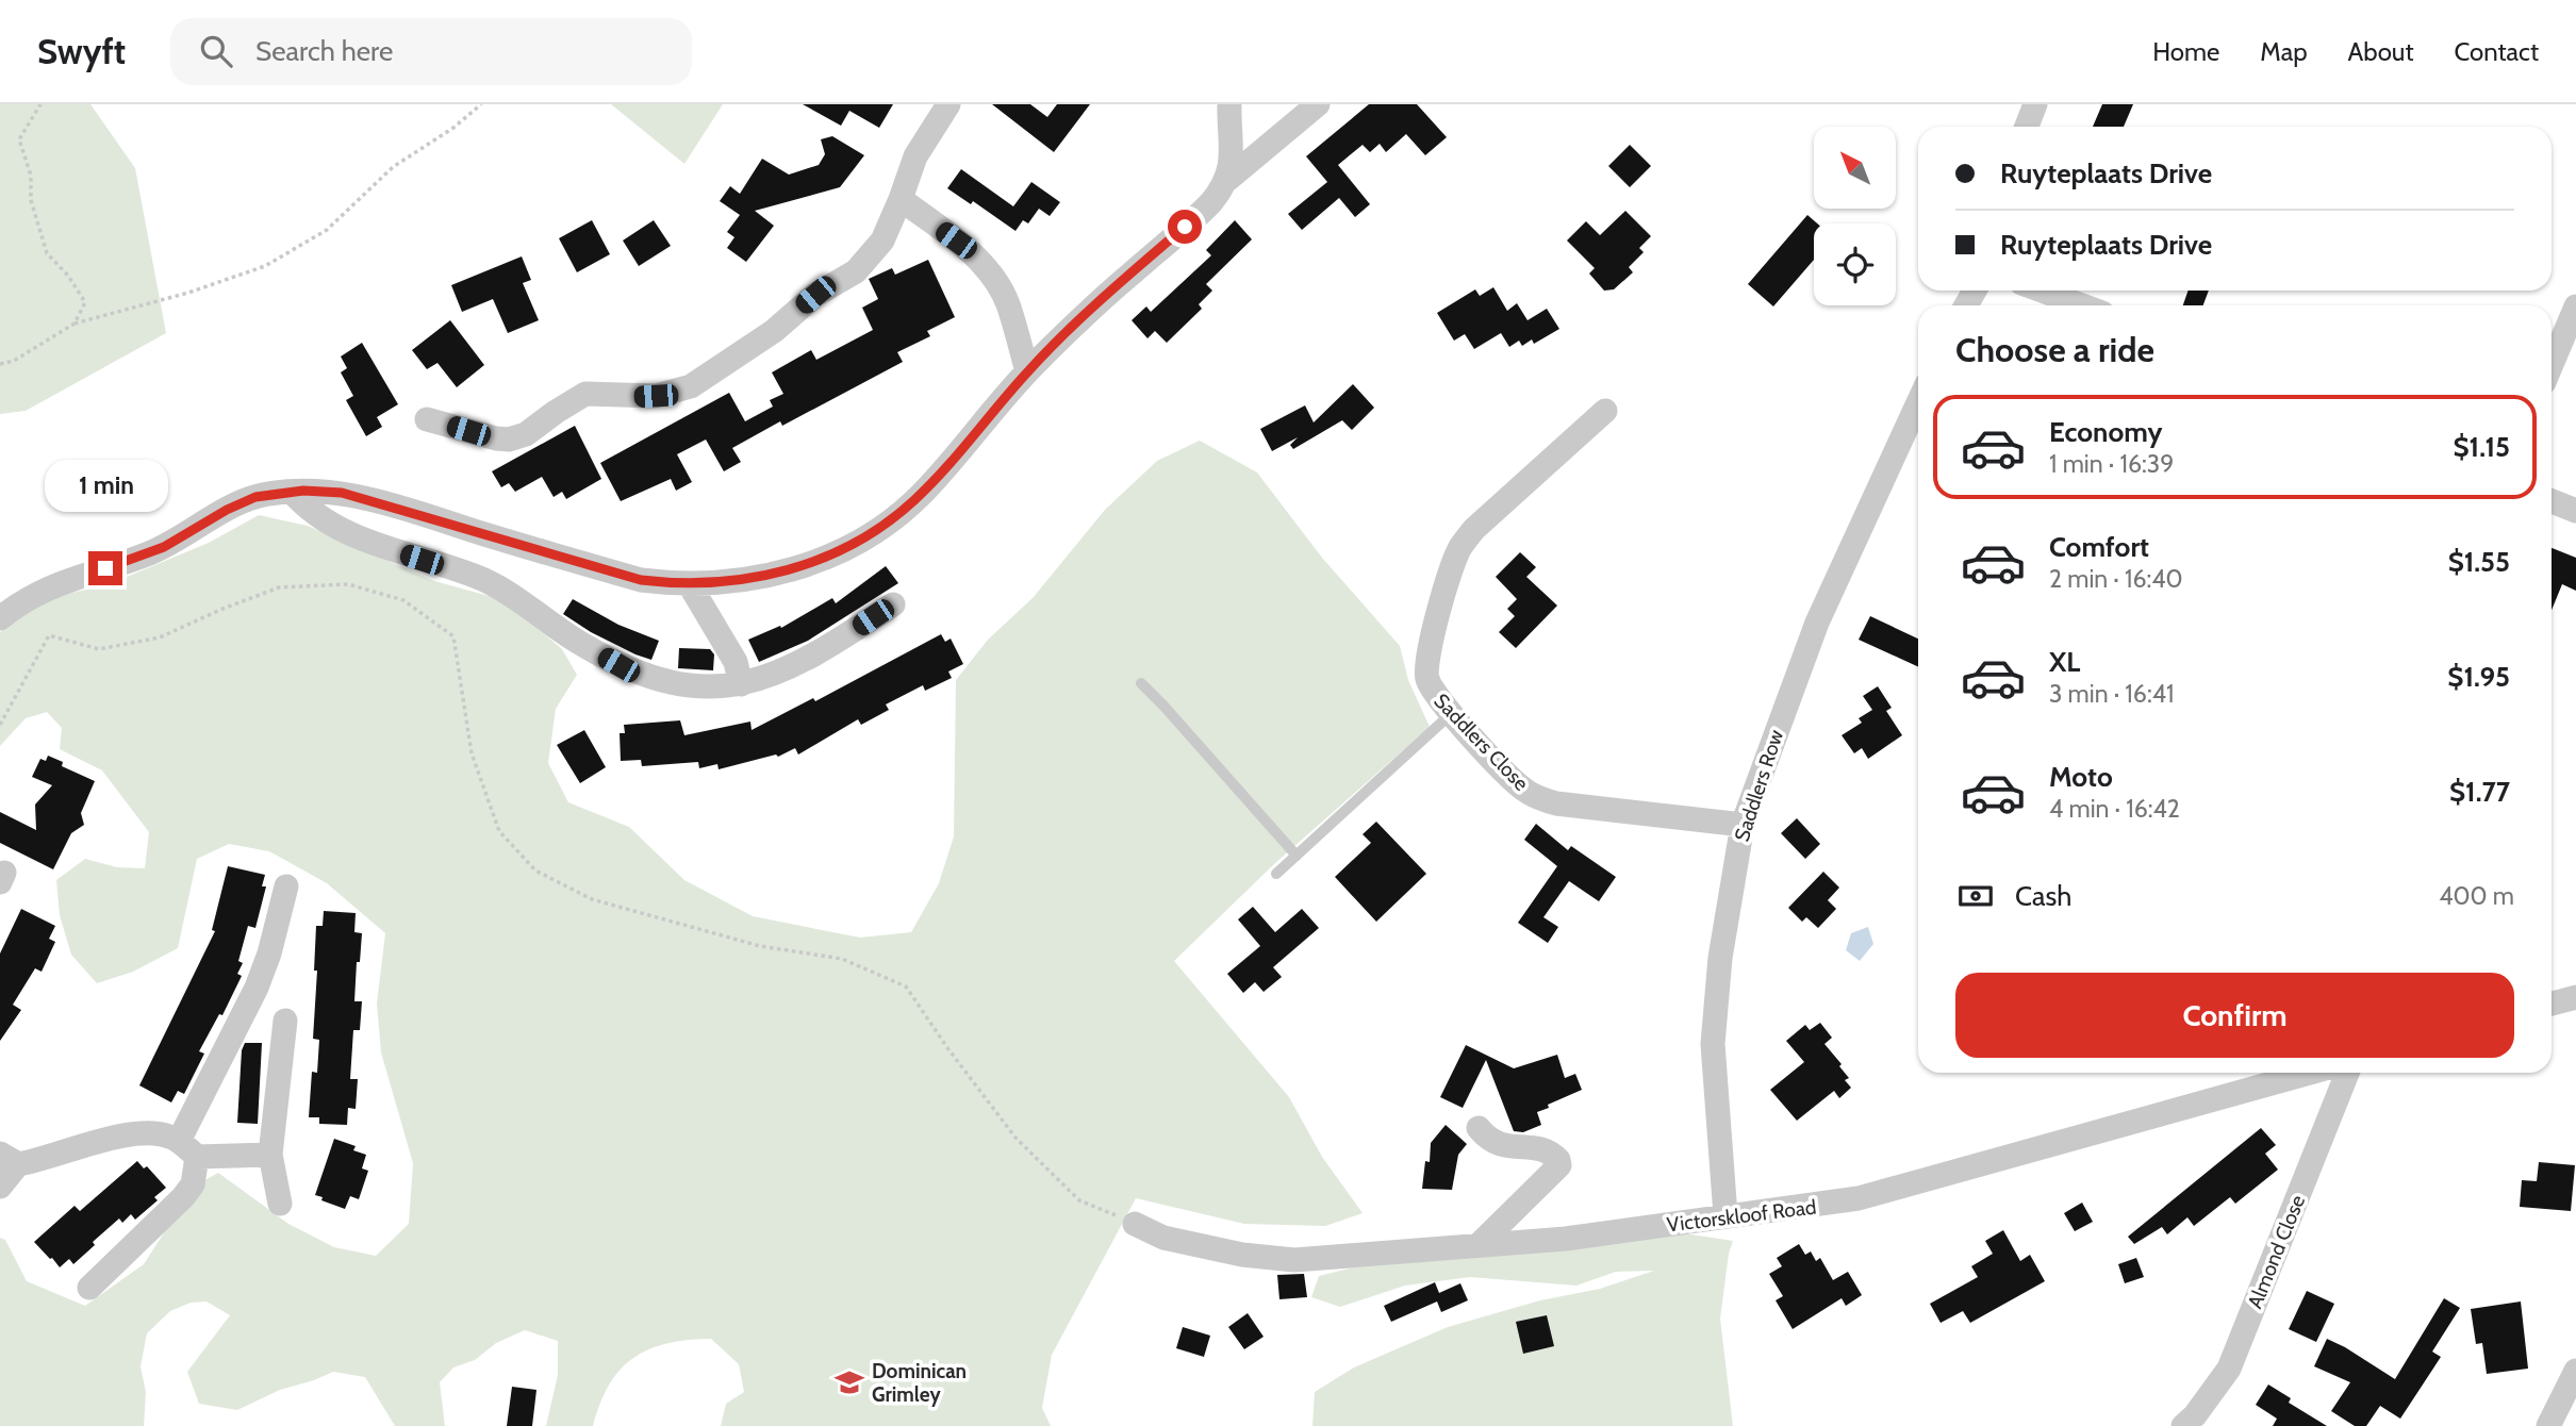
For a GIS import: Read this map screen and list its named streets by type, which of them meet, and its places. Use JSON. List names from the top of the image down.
{
  "streets": {
    "street": [
      "Saddlers Close",
      "Saddlers Row",
      "Victorskloof Road",
      "Almond Close"
    ]
  },
  "crossings": [
    ["Saddlers Close", "Saddlers Row"],
    ["Saddlers Row", "Victorskloof Road"]
  ],
  "places": {
    "school or university": ["Dominican Grimley"]
  },
  "north": "top left",
  "page": {
    "header": "Swyft",
    "search": "Search here",
    "nav": [
      "Home",
      "Map",
      "About",
      "Contact"
    ],
    "banner": ["Ruyteplaats Drive", "Ruyteplaats Drive"],
    "heading": "Choose a ride",
    "list": [
      {
        "name": "Economy",
        "note": "1 min · 16:39",
        "value": "$1.15"
      },
      {
        "name": "Comfort",
        "note": "2 min · 16:40",
        "value": "$1.55"
      },
      {
        "name": "XL",
        "note": "3 min · 16:41",
        "value": "$1.95"
      },
      {
        "name": "Moto",
        "note": "4 min · 16:42",
        "value": "$1.77"
      }
    ],
    "bubble": "1 min",
    "pay": ["Cash", "400 m"],
    "buttons": "Confirm"
  }
}
